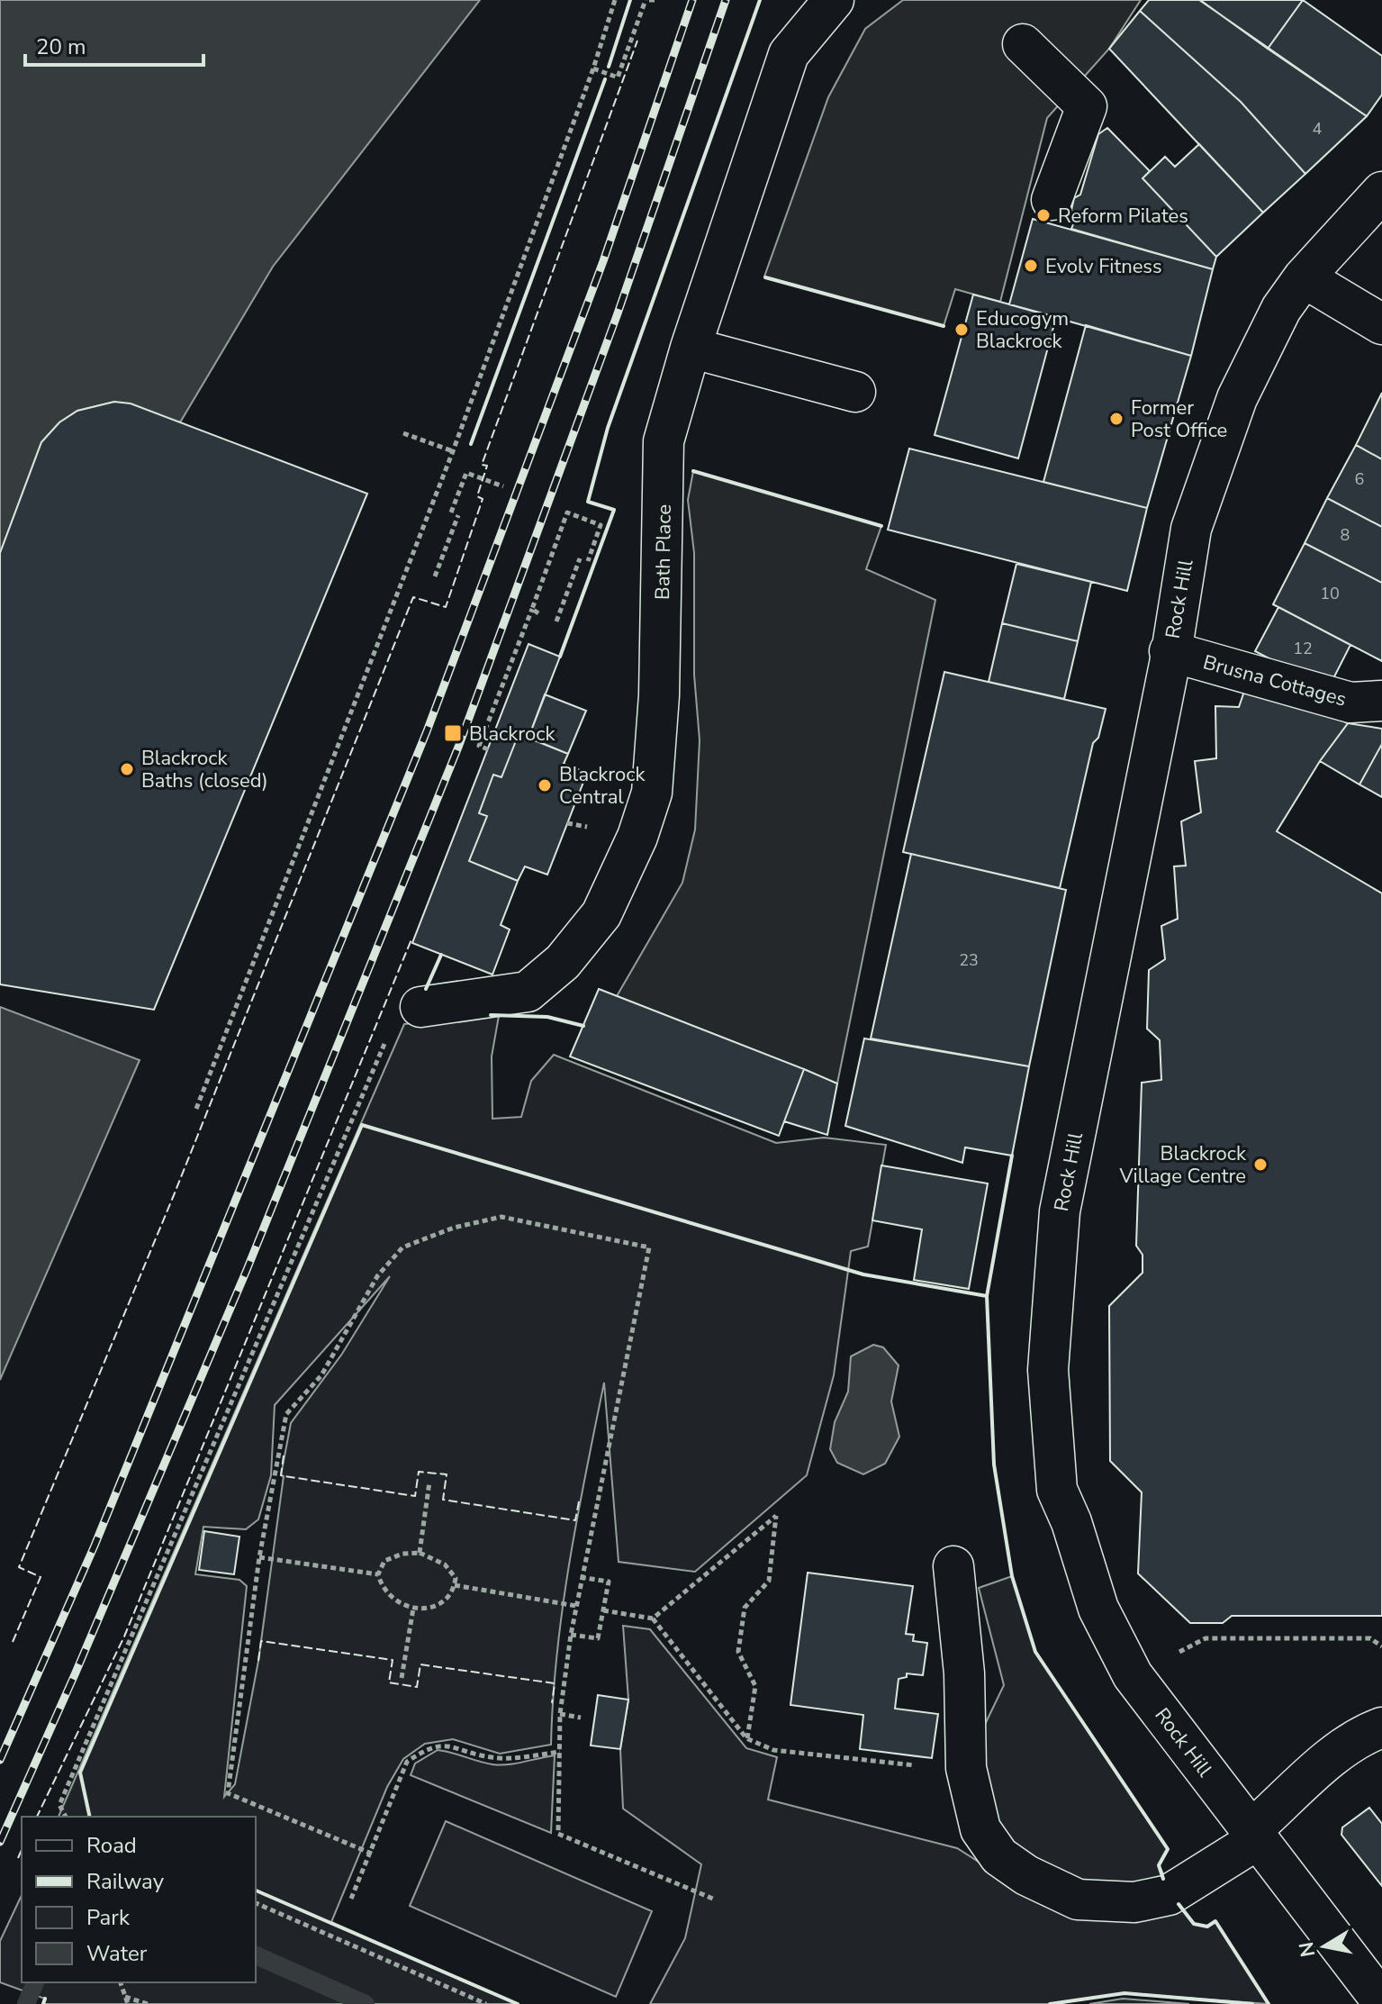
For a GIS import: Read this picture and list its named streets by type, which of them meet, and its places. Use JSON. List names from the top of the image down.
{
  "streets": {
    "street": ["Bath Place", "Rock Hill", "Brusna Cottages"]
  },
  "crossings": [
    ["Rock Hill", "Brusna Cottages"]
  ],
  "places": {
    "other": [
      "Reform Pilates",
      "Evolv Fitness",
      "Educogym Blackrock",
      "Former Post Office",
      "Blackrock Baths (closed)",
      "Blackrock Central",
      "Blackrock Village Centre"
    ],
    "transit": ["Blackrock"]
  },
  "house_numbers": [
    "4",
    "6",
    "8",
    "10",
    "12",
    "23"
  ],
  "legend": [
    "Road",
    "Railway",
    "Park",
    "Water"
  ],
  "scale_bar": "20 m",
  "north": "left"
}
